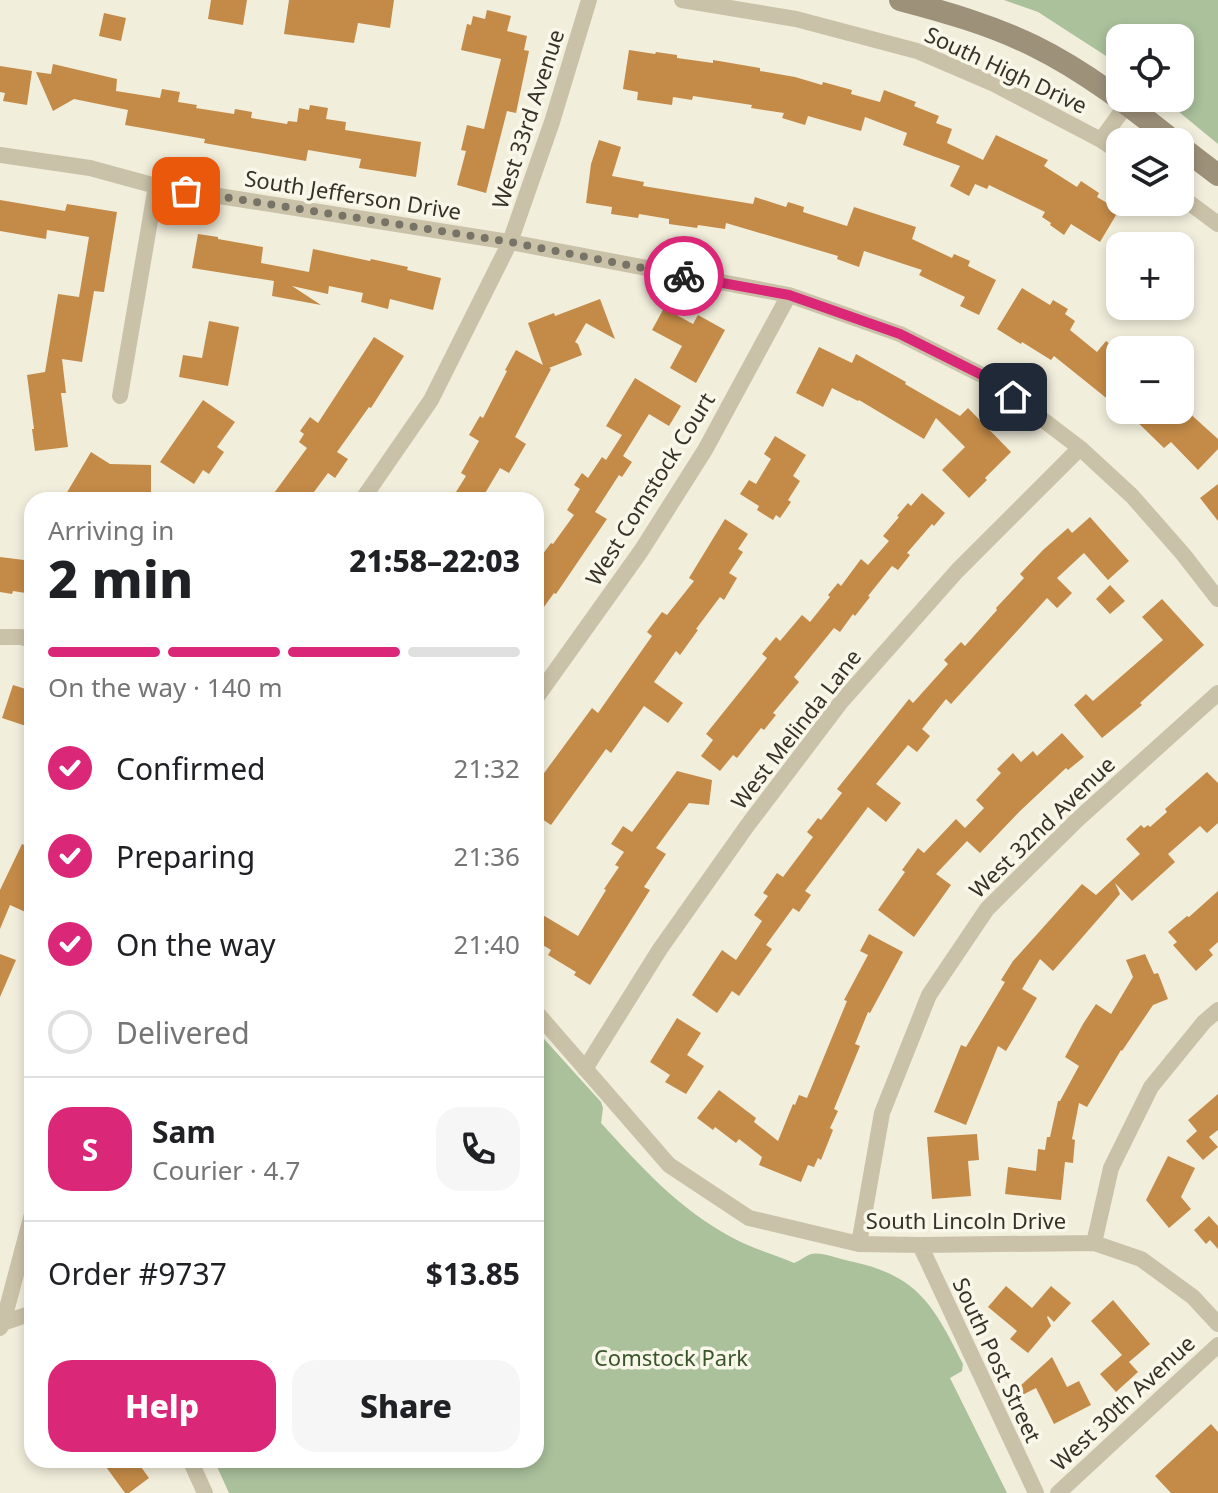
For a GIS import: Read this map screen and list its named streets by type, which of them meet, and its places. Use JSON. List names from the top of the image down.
{
  "streets": {
    "street": [
      "South High Drive",
      "West 33rd Avenue",
      "South Jefferson Drive",
      "West Comstock Court",
      "West Melinda Lane",
      "West 32nd Avenue",
      "South Lincoln Drive",
      "South Post Street",
      "West 30th Avenue"
    ]
  },
  "crossings": [
    ["West 33rd Avenue", "South Jefferson Drive"],
    ["South Jefferson Drive", "West Comstock Court"],
    ["South Jefferson Drive", "West Melinda Lane"],
    ["West Melinda Lane", "South Lincoln Drive"],
    ["West 32nd Avenue", "South Lincoln Drive"],
    ["South Lincoln Drive", "South Post Street"]
  ],
  "parks": ["Comstock Park"],
  "page": {
    "map_buttons": ["+", "−"],
    "heading": ["2 min", "Arriving in", "21:58–22:03"],
    "panel": [
      "Sam",
      "Courier · 4.7",
      "Order #9737",
      "$13.85"
    ],
    "bar": "On the way · 140 m",
    "list": [
      ["Confirmed", "21:32"],
      ["Preparing", "21:36"],
      ["On the way", "21:40"],
      "Delivered"
    ],
    "round": "S",
    "buttons": ["Help", "Share"]
  }
}
